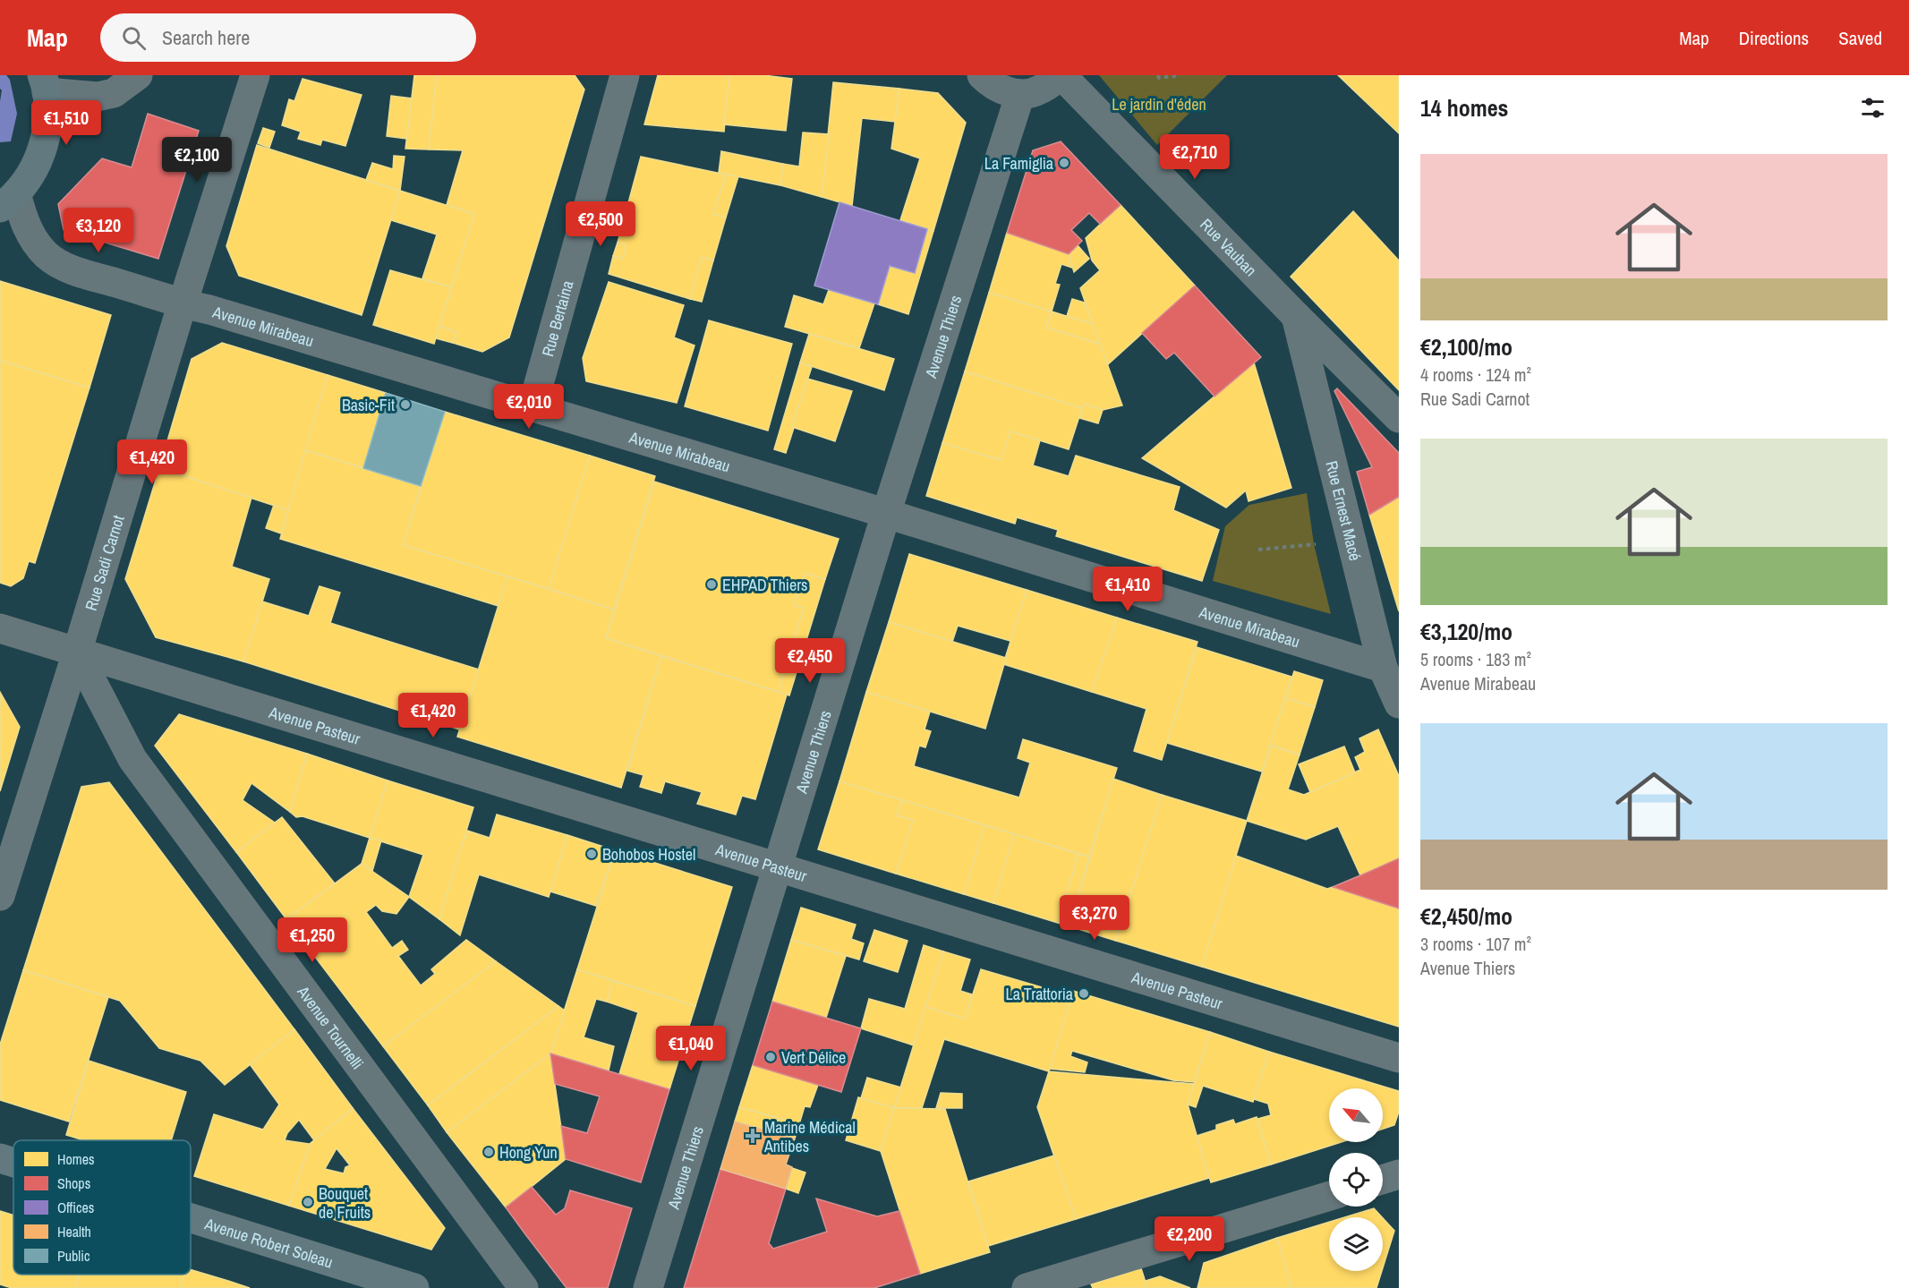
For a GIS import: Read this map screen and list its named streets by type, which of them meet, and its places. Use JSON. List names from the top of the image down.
{
  "streets": {
    "street": [
      "Rue Vauban",
      "Rue Bertaina",
      "Avenue Mirabeau",
      "Avenue Thiers",
      "Rue Ernest Macé",
      "Rue Sadi Carnot",
      "Avenue Pasteur",
      "Avenue Tournelli",
      "Avenue Robert Soleau"
    ]
  },
  "crossings": [
    ["Rue Vauban", "Rue Ernest Macé"],
    ["Rue Bertaina", "Avenue Mirabeau"],
    ["Avenue Mirabeau", "Avenue Thiers"],
    ["Avenue Mirabeau", "Rue Ernest Macé"],
    ["Avenue Mirabeau", "Rue Sadi Carnot"],
    ["Avenue Thiers", "Avenue Pasteur"],
    ["Rue Sadi Carnot", "Avenue Pasteur"],
    ["Rue Sadi Carnot", "Avenue Tournelli"],
    ["Avenue Pasteur", "Avenue Tournelli"]
  ],
  "parks": ["Le jardin d'éden"],
  "places": {
    "other": [
      "La Famiglia",
      "Basic-Fit",
      "EHPAD Thiers",
      "Bohobos Hostel",
      "La Trattoria",
      "Vert Délice",
      "Hong Yun",
      "Bouquet de Fruits"
    ],
    "health": ["Marine Médical Antibes"]
  },
  "legend": [
    "Homes",
    "Shops",
    "Offices",
    "Health",
    "Public"
  ],
  "north": "top left",
  "page": {
    "header": "Map",
    "search": "Search here",
    "nav": ["Map", "Directions", "Saved"],
    "heading": "14 homes",
    "price": [
      "€1,510",
      "€2,710",
      "€2,100",
      "€2,500",
      "€3,120",
      "€2,010",
      "€1,420",
      "€1,410",
      "€2,450",
      "€1,420",
      "€3,270",
      "€1,250",
      "€1,040",
      "€2,200"
    ],
    "list": [
      {
        "name": "€2,100/mo",
        "note": "4 rooms · 124 m² · Rue Sadi Carnot"
      },
      {
        "name": "€3,120/mo",
        "note": "5 rooms · 183 m² · Avenue Mirabeau"
      },
      {
        "name": "€2,450/mo",
        "note": "3 rooms · 107 m² · Avenue Thiers"
      }
    ]
  }
}
